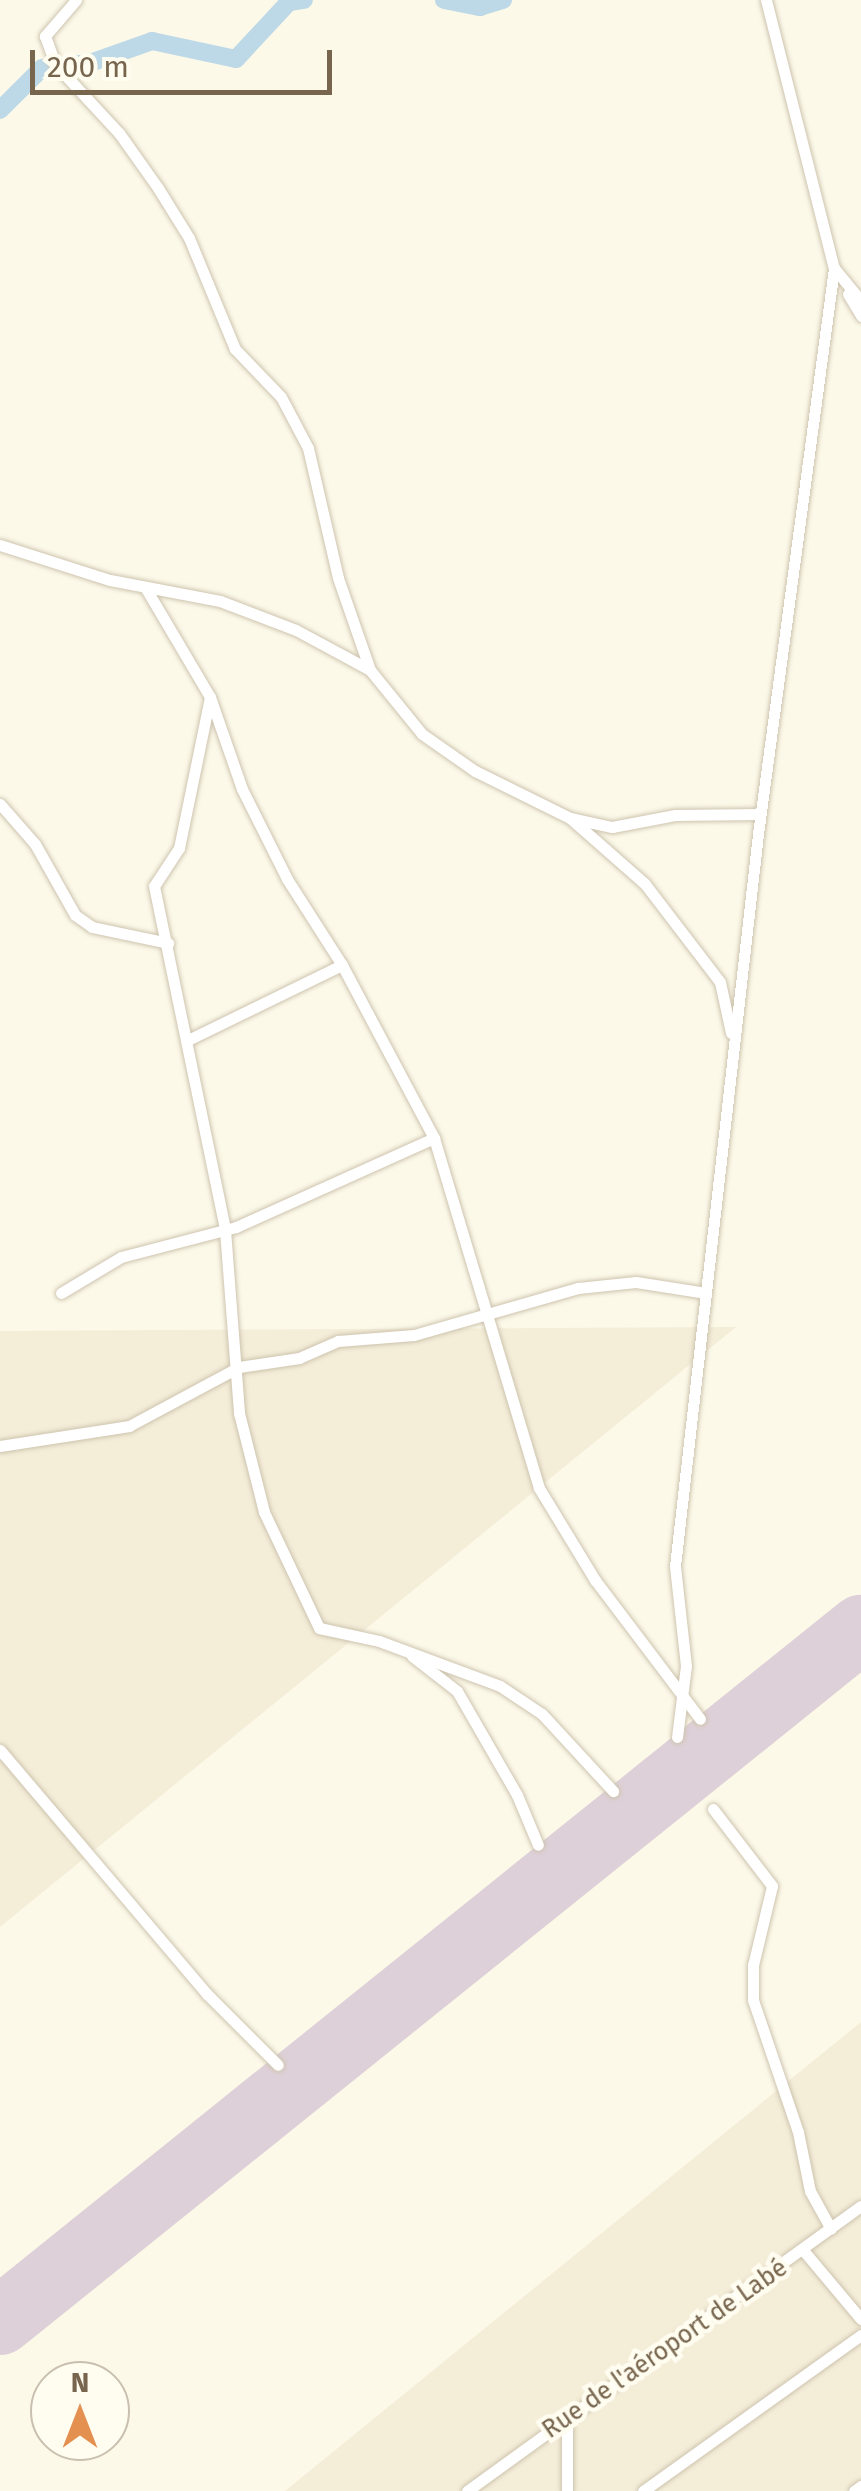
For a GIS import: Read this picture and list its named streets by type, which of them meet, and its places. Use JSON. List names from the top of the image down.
{
  "streets": {
    "street": ["Rue de l'aéroport de Labé"]
  },
  "scale_bar": "200 m",
  "north": "top"
}
